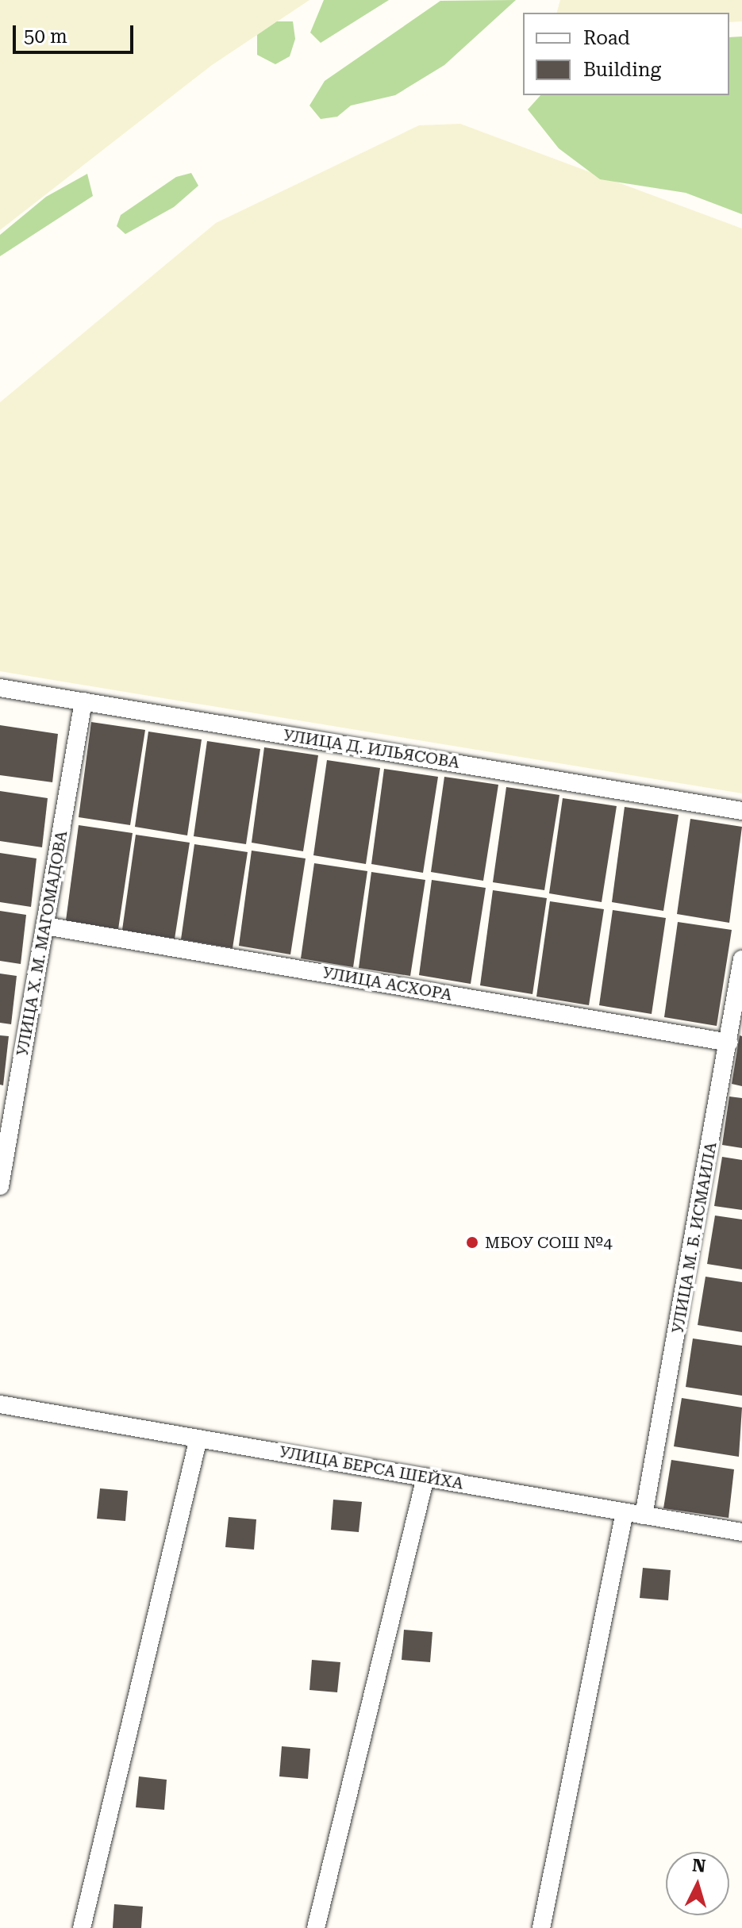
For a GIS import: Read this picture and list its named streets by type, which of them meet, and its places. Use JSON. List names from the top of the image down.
{
  "streets": {
    "street": [
      "УЛИЦА Д. ИЛЬЯСОВА",
      "УЛИЦА Х. М. МАГОМАДОВА",
      "УЛИЦА АСХОРА",
      "УЛИЦА М. Б. ИСМАИЛА",
      "УЛИЦА БЕРСА ШЕЙХА"
    ]
  },
  "crossings": [
    ["УЛИЦА Д. ИЛЬЯСОВА", "УЛИЦА Х. М. МАГОМАДОВА"],
    ["УЛИЦА Х. М. МАГОМАДОВА", "УЛИЦА АСХОРА"],
    ["УЛИЦА АСХОРА", "УЛИЦА М. Б. ИСМАИЛА"],
    ["УЛИЦА М. Б. ИСМАИЛА", "УЛИЦА БЕРСА ШЕЙХА"]
  ],
  "places": ["МБОУ СОШ №4"],
  "legend": ["Road", "Building"],
  "scale_bar": "50 m",
  "north": "top"
}
